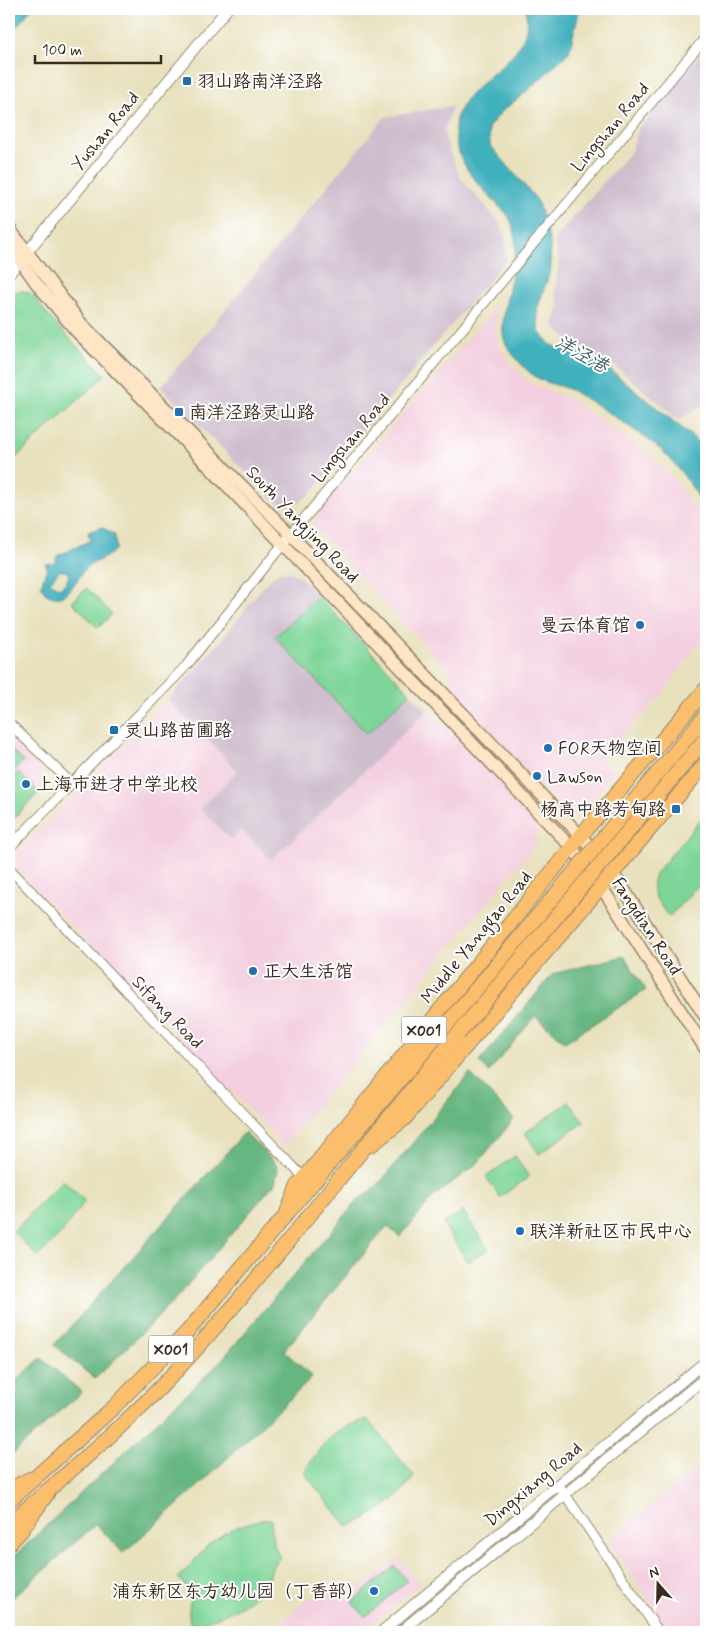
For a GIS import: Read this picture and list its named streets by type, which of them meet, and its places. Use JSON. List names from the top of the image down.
{
  "streets": {
    "main road": [
      "South Yangjing Road",
      "Fangdian Road",
      "Middle Yanggao Road",
      "X001"
    ],
    "street": [
      "Lingshan Road",
      "Yushan Road",
      "Sifang Road",
      "Dingxiang Road"
    ]
  },
  "crossings": [
    ["Lingshan Road", "South Yangjing Road"],
    ["Yushan Road", "South Yangjing Road"],
    ["South Yangjing Road", "Fangdian Road"],
    ["South Yangjing Road", "Middle Yanggao Road"],
    ["Fangdian Road", "Middle Yanggao Road"],
    ["Fangdian Road", "X001"],
    ["Middle Yanggao Road", "Sifang Road"]
  ],
  "water": ["洋泾港"],
  "places": {
    "transit": [
      "羽山路南洋泾路",
      "南洋泾路灵山路",
      "灵山路苗圃路",
      "杨高中路芳甸路"
    ],
    "other": [
      "曼云体育馆",
      "FOR天物空间",
      "Lawson",
      "上海市进才中学北校",
      "正大生活馆",
      "联洋新社区市民中心",
      "浦东新区东方幼儿园（丁香部）"
    ]
  },
  "scale_bar": "100 m",
  "north": "top"
}
